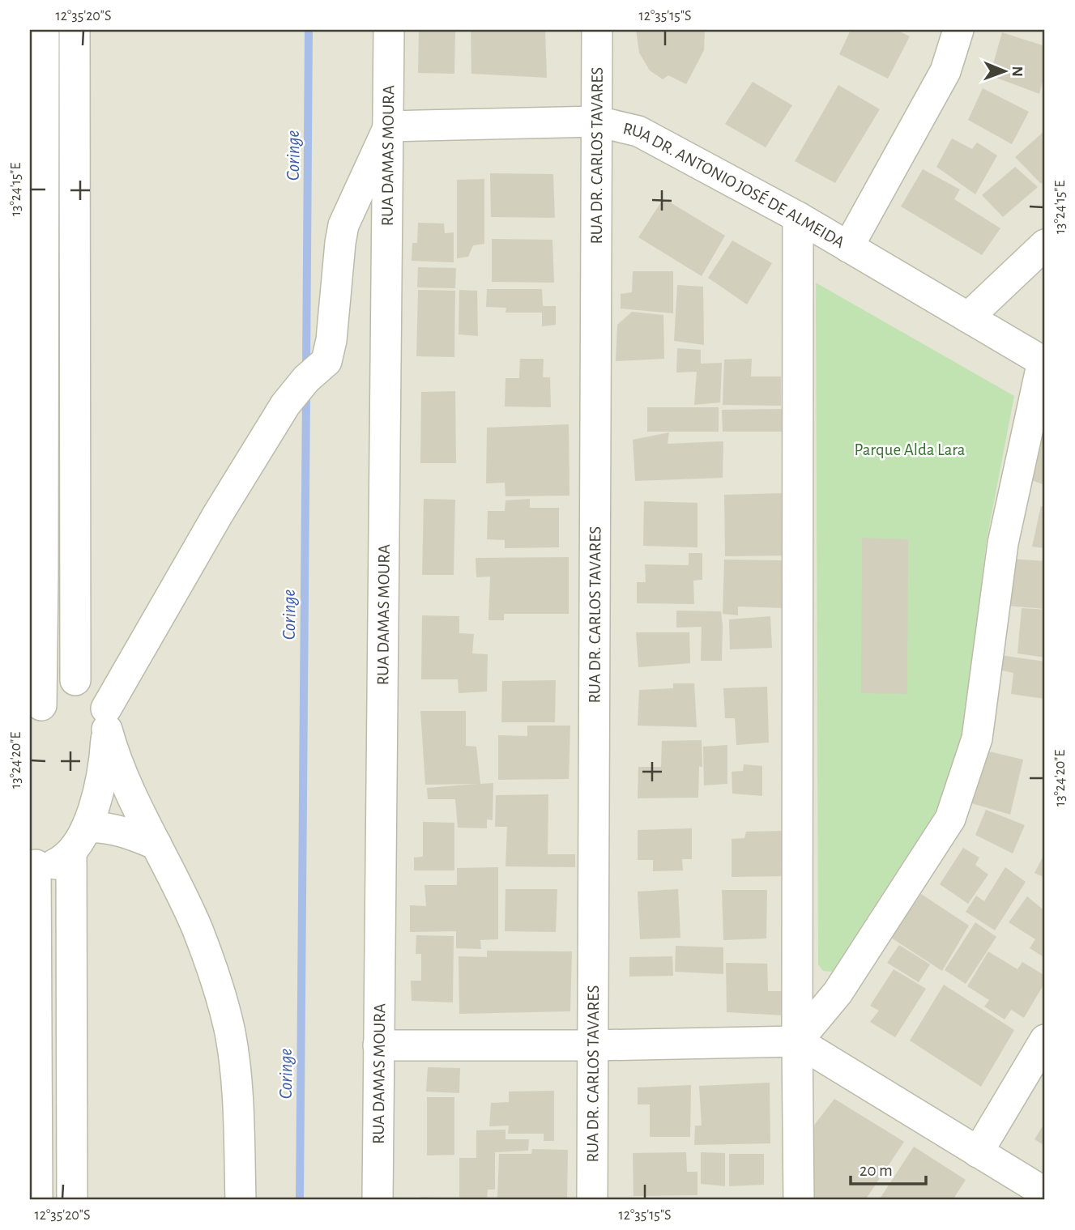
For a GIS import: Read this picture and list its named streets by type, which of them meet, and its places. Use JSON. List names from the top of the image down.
{
  "streets": {
    "street": ["RUA DAMAS MOURA", "RUA DR. CARLOS TAVARES", "RUA DR. ANTONIO JOSÉ DE ALMEIDA"]
  },
  "crossings": [
    ["RUA DAMAS MOURA", "RUA DR. ANTONIO JOSÉ DE ALMEIDA"],
    ["RUA DR. CARLOS TAVARES", "RUA DR. ANTONIO JOSÉ DE ALMEIDA"]
  ],
  "water": ["Coringe"],
  "parks": ["Parque Alda Lara"],
  "scale_bar": "20 m",
  "north": "right",
  "coordinates": [
    "12°35'20\"S",
    "12°35'15\"S",
    "13°24'15\"E",
    "13°24'20\"E"
  ]
}
